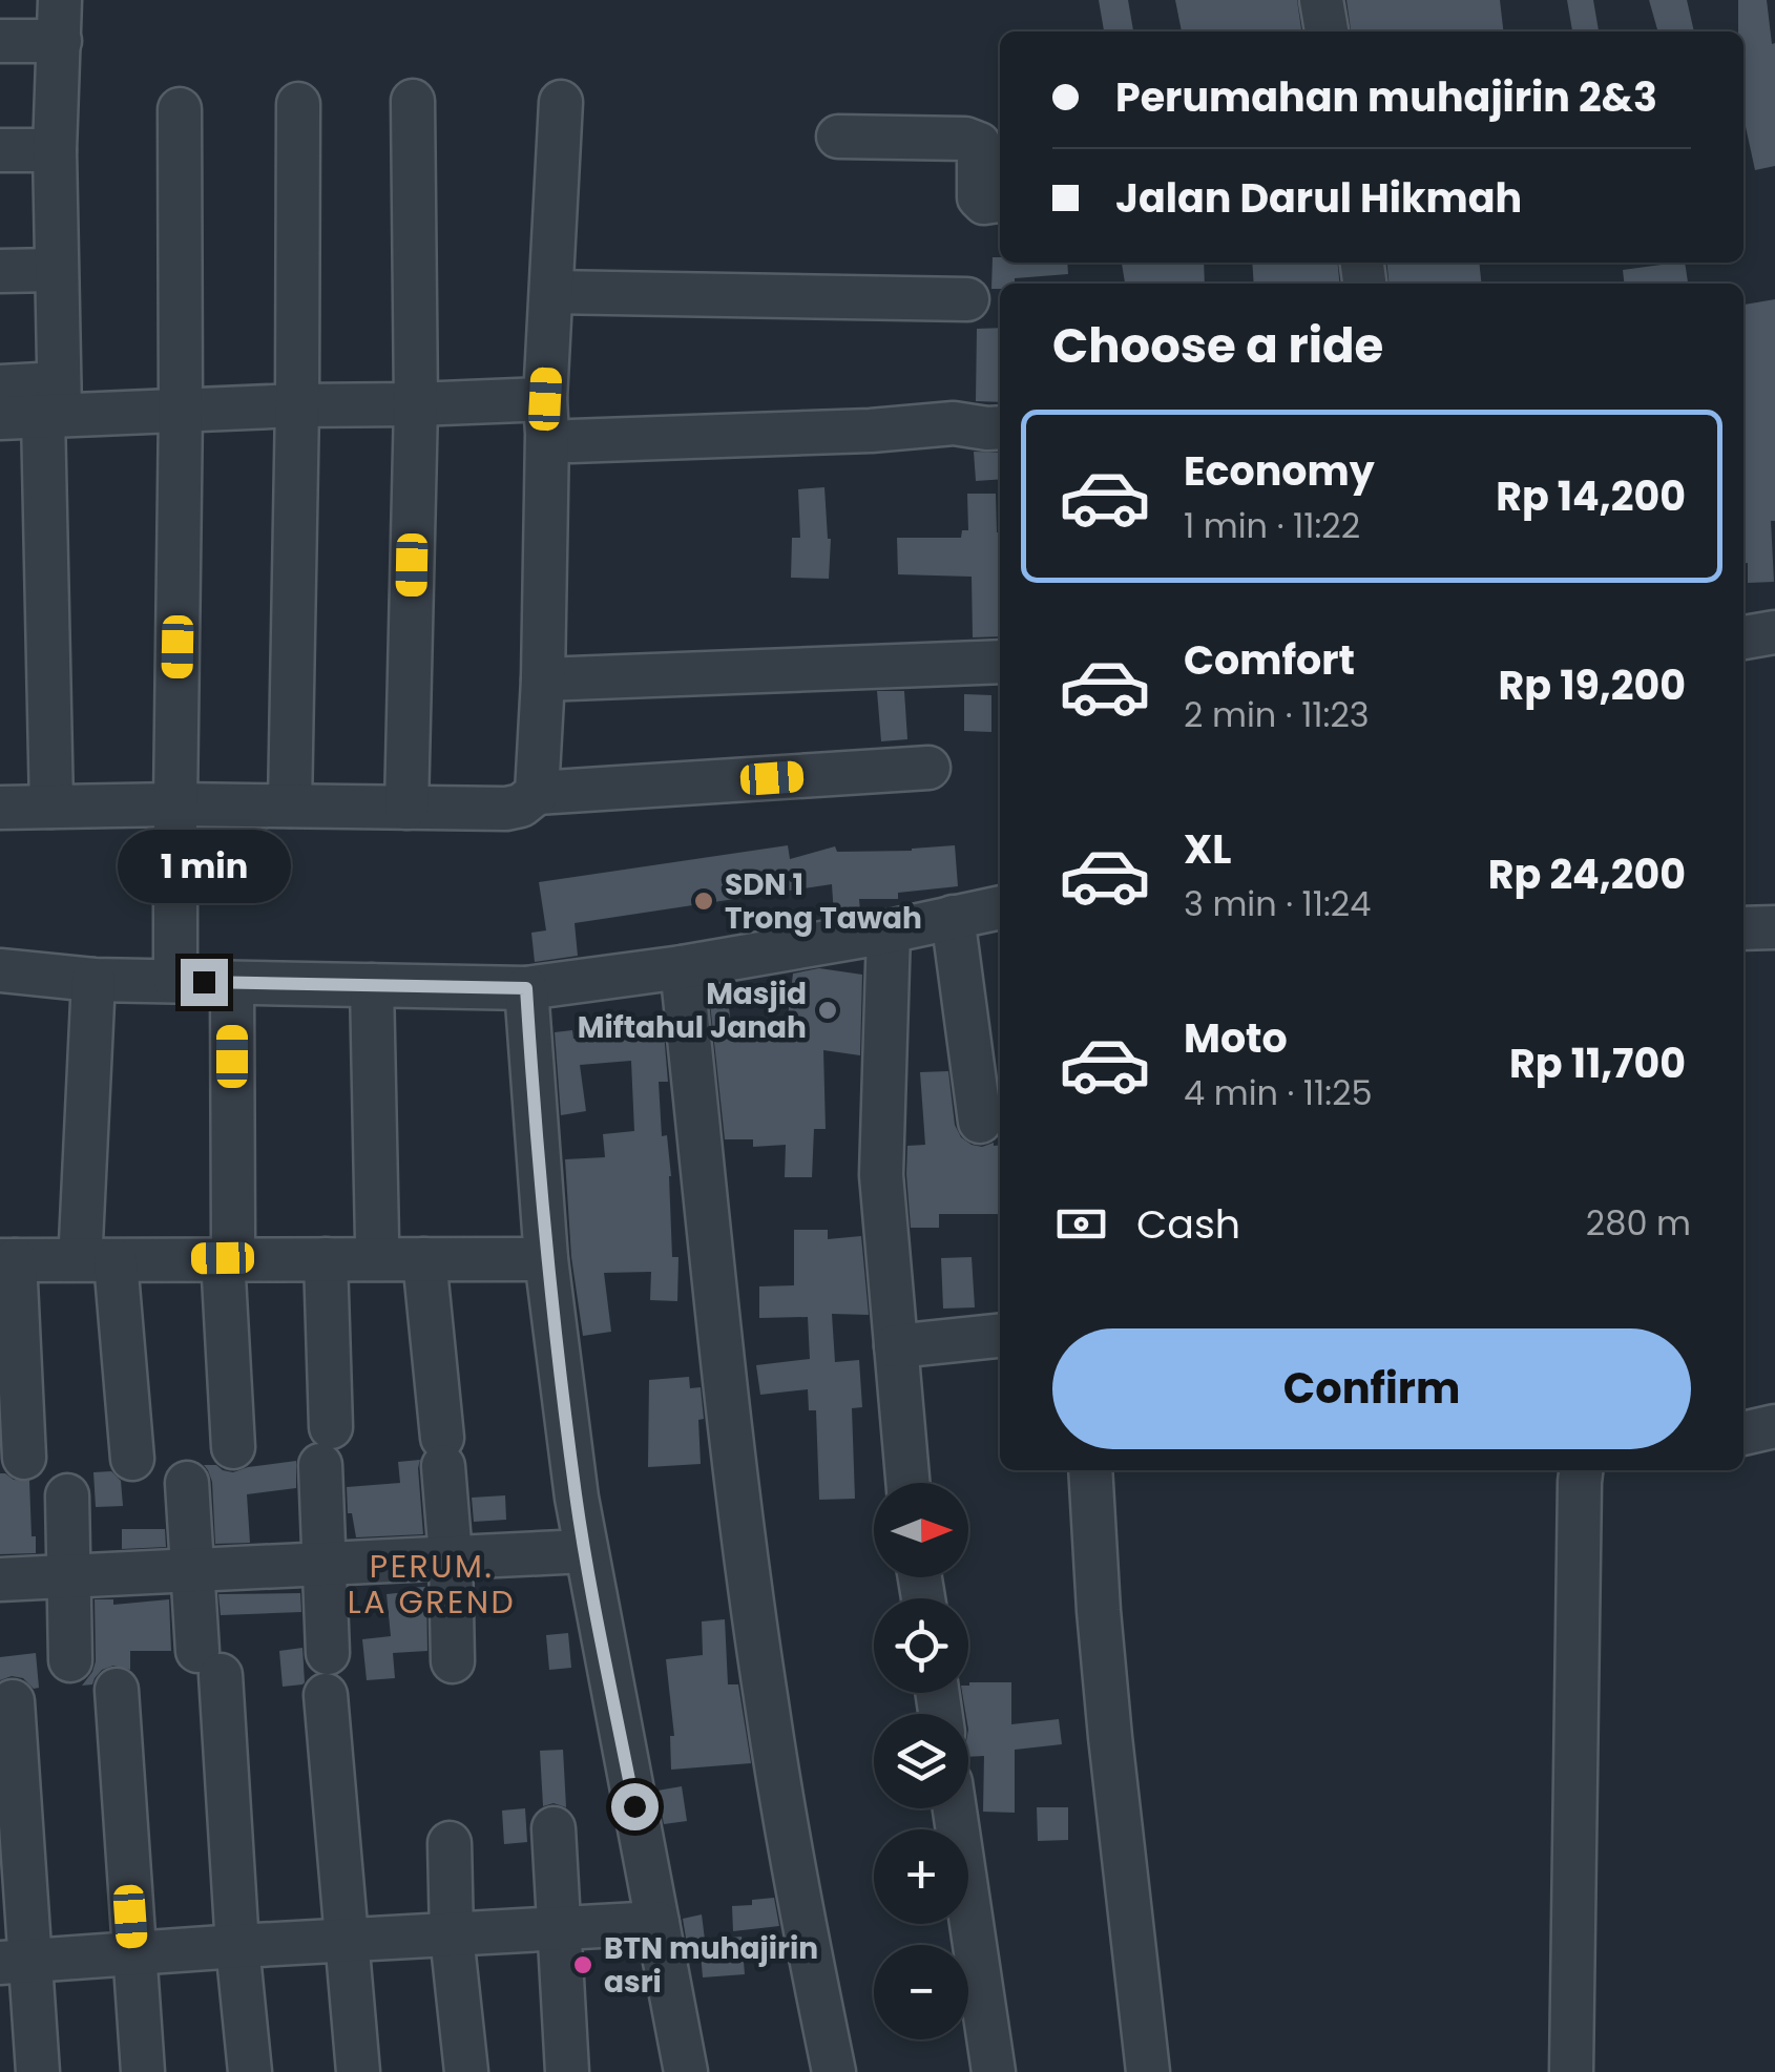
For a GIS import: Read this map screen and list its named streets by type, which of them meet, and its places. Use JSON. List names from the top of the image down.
{
  "districts": ["PERUM. LA GREND"],
  "places": ["SDN 1 Trong Tawah", "Masjid Miftahul Janah", "BTN muhajirin asri"],
  "north": "right",
  "page": {
    "banner": ["Perumahan muhajirin 2&3", "Jalan Darul Hikmah"],
    "heading": "Choose a ride",
    "list": [
      {
        "name": "Economy",
        "note": "1 min · 11:22",
        "value": "Rp 14,200"
      },
      {
        "name": "Comfort",
        "note": "2 min · 11:23",
        "value": "Rp 19,200"
      },
      {
        "name": "XL",
        "note": "3 min · 11:24",
        "value": "Rp 24,200"
      },
      {
        "name": "Moto",
        "note": "4 min · 11:25",
        "value": "Rp 11,700"
      }
    ],
    "bubble": "1 min",
    "pay": ["Cash", "280 m"],
    "buttons": "Confirm",
    "map_buttons": ["+", "−"]
  }
}
